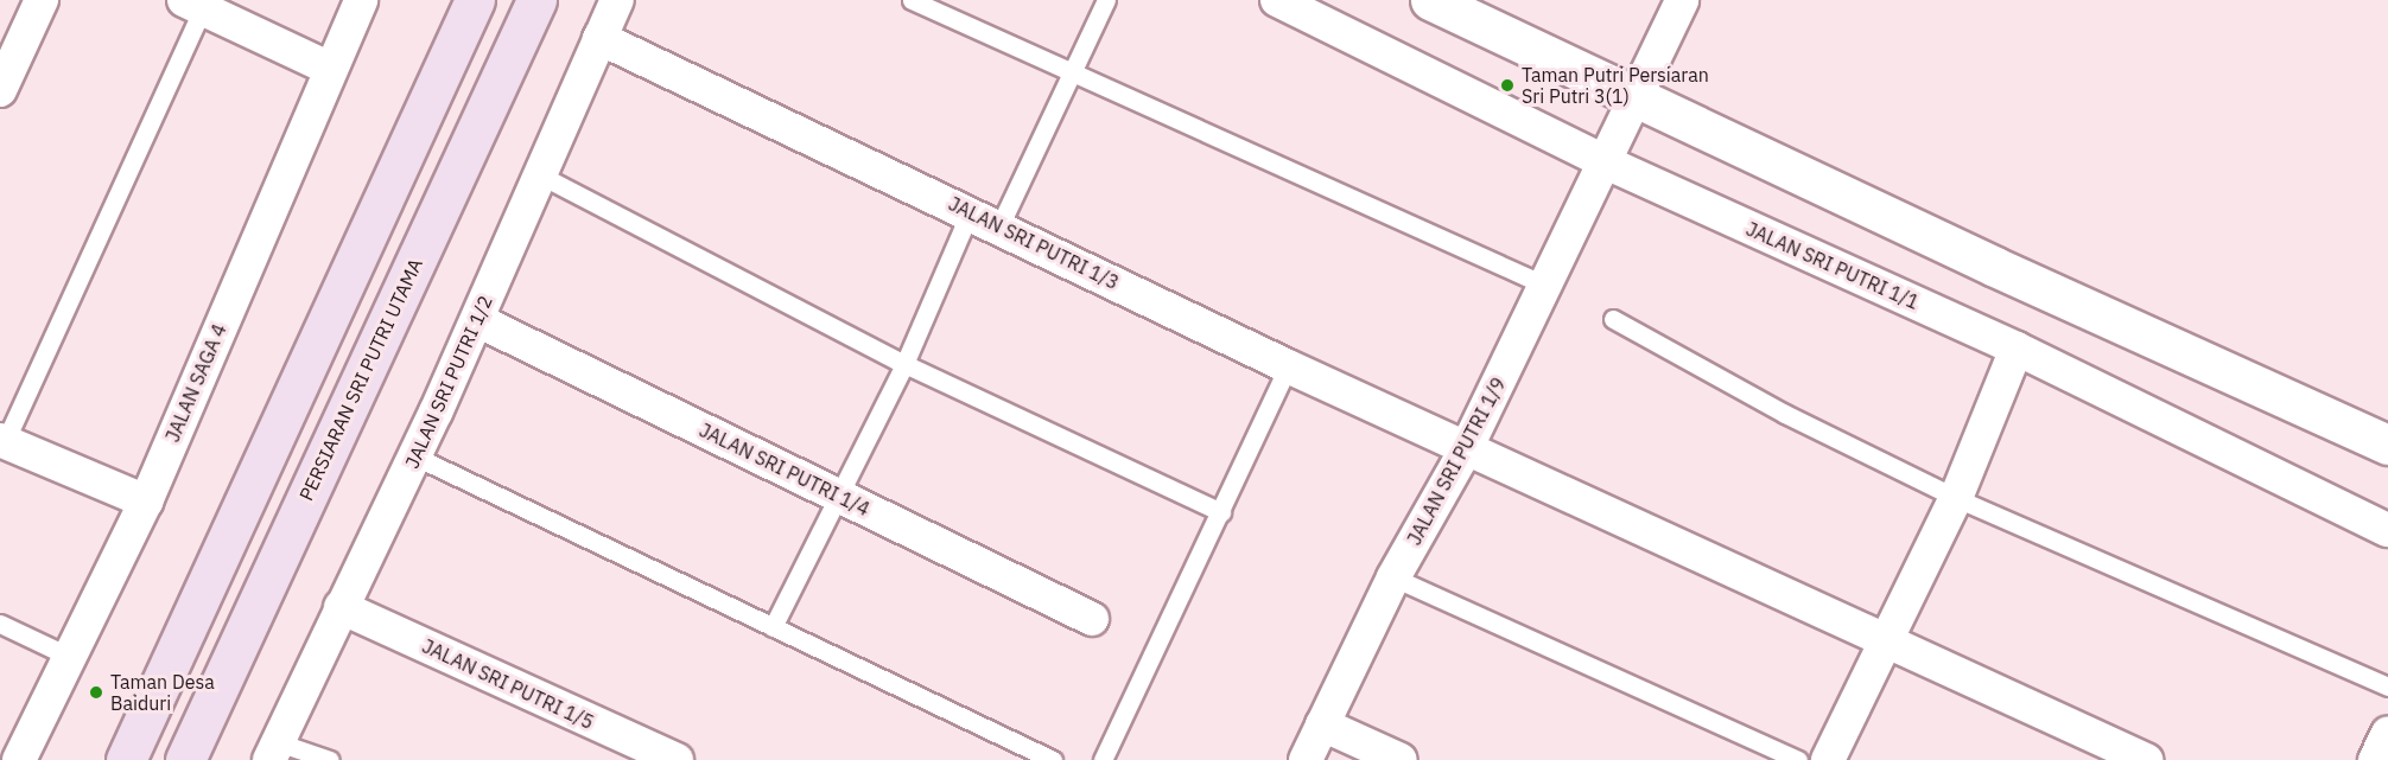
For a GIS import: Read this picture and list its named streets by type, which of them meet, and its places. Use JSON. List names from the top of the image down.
{
  "streets": {
    "main road": ["PERSIARAN SRI PUTRI UTAMA"],
    "street": [
      "JALAN SRI PUTRI 1/3",
      "JALAN SRI PUTRI 1/1",
      "JALAN SRI PUTRI 1/2",
      "JALAN SAGA 4",
      "JALAN SRI PUTRI 1/9",
      "JALAN SRI PUTRI 1/4",
      "JALAN SRI PUTRI 1/5"
    ]
  },
  "crossings": [
    ["JALAN SRI PUTRI 1/3", "JALAN SRI PUTRI 1/2"],
    ["JALAN SRI PUTRI 1/3", "JALAN SRI PUTRI 1/9"],
    ["JALAN SRI PUTRI 1/1", "JALAN SRI PUTRI 1/9"],
    ["JALAN SRI PUTRI 1/2", "JALAN SRI PUTRI 1/4"],
    ["JALAN SRI PUTRI 1/2", "JALAN SRI PUTRI 1/5"]
  ],
  "places": ["Taman Putri Persiaran Sri Putri 3(1)", "Taman Desa Baiduri"]
}
